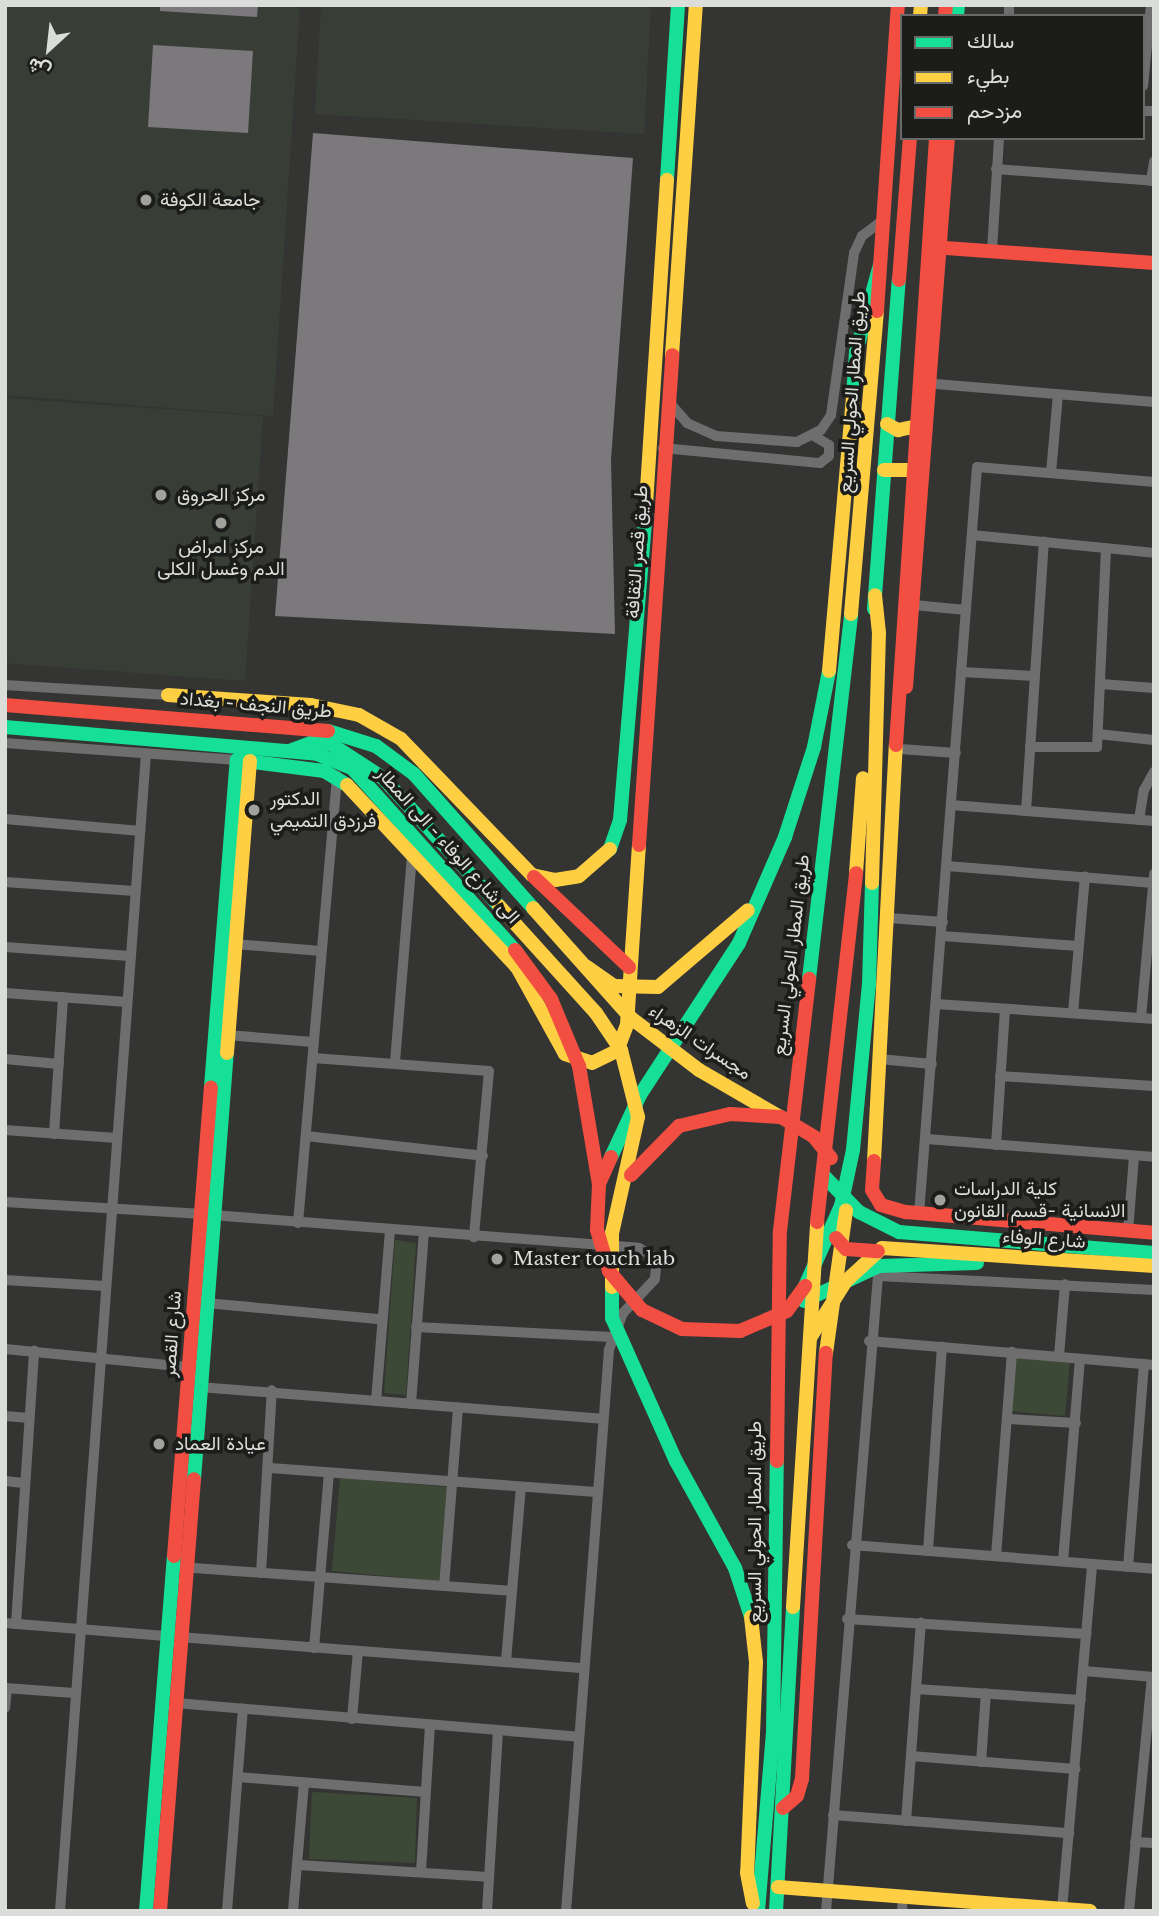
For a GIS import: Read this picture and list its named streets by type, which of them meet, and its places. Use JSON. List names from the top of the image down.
{
  "streets": {
    "main road": [
      "طريق المطار الحولي السريع",
      "طريق قصر الثقافة",
      "طريق النجف - بغداد",
      "الى شارع الوفاء - الى المطار",
      "مجسرات الزهراء",
      "شارع الوفاء",
      "شارع القصر"
    ]
  },
  "crossings": [
    ["طريق المطار الحولي السريع", "شارع الوفاء"],
    ["طريق النجف - بغداد", "مجسرات الزهراء"]
  ],
  "places": [
    "جامعة الكوفة",
    "مركز الحروق",
    "مركز امراض الدم وغسل الكلى",
    "الدكتور فرزدق التميمي",
    "كلية الدراسات الانسانية -قسم القانون",
    "Master touch lab",
    "عيادة العماد"
  ],
  "legend": ["سالك", "بطيء", "مزدحم"],
  "north": "bottom left"
}
